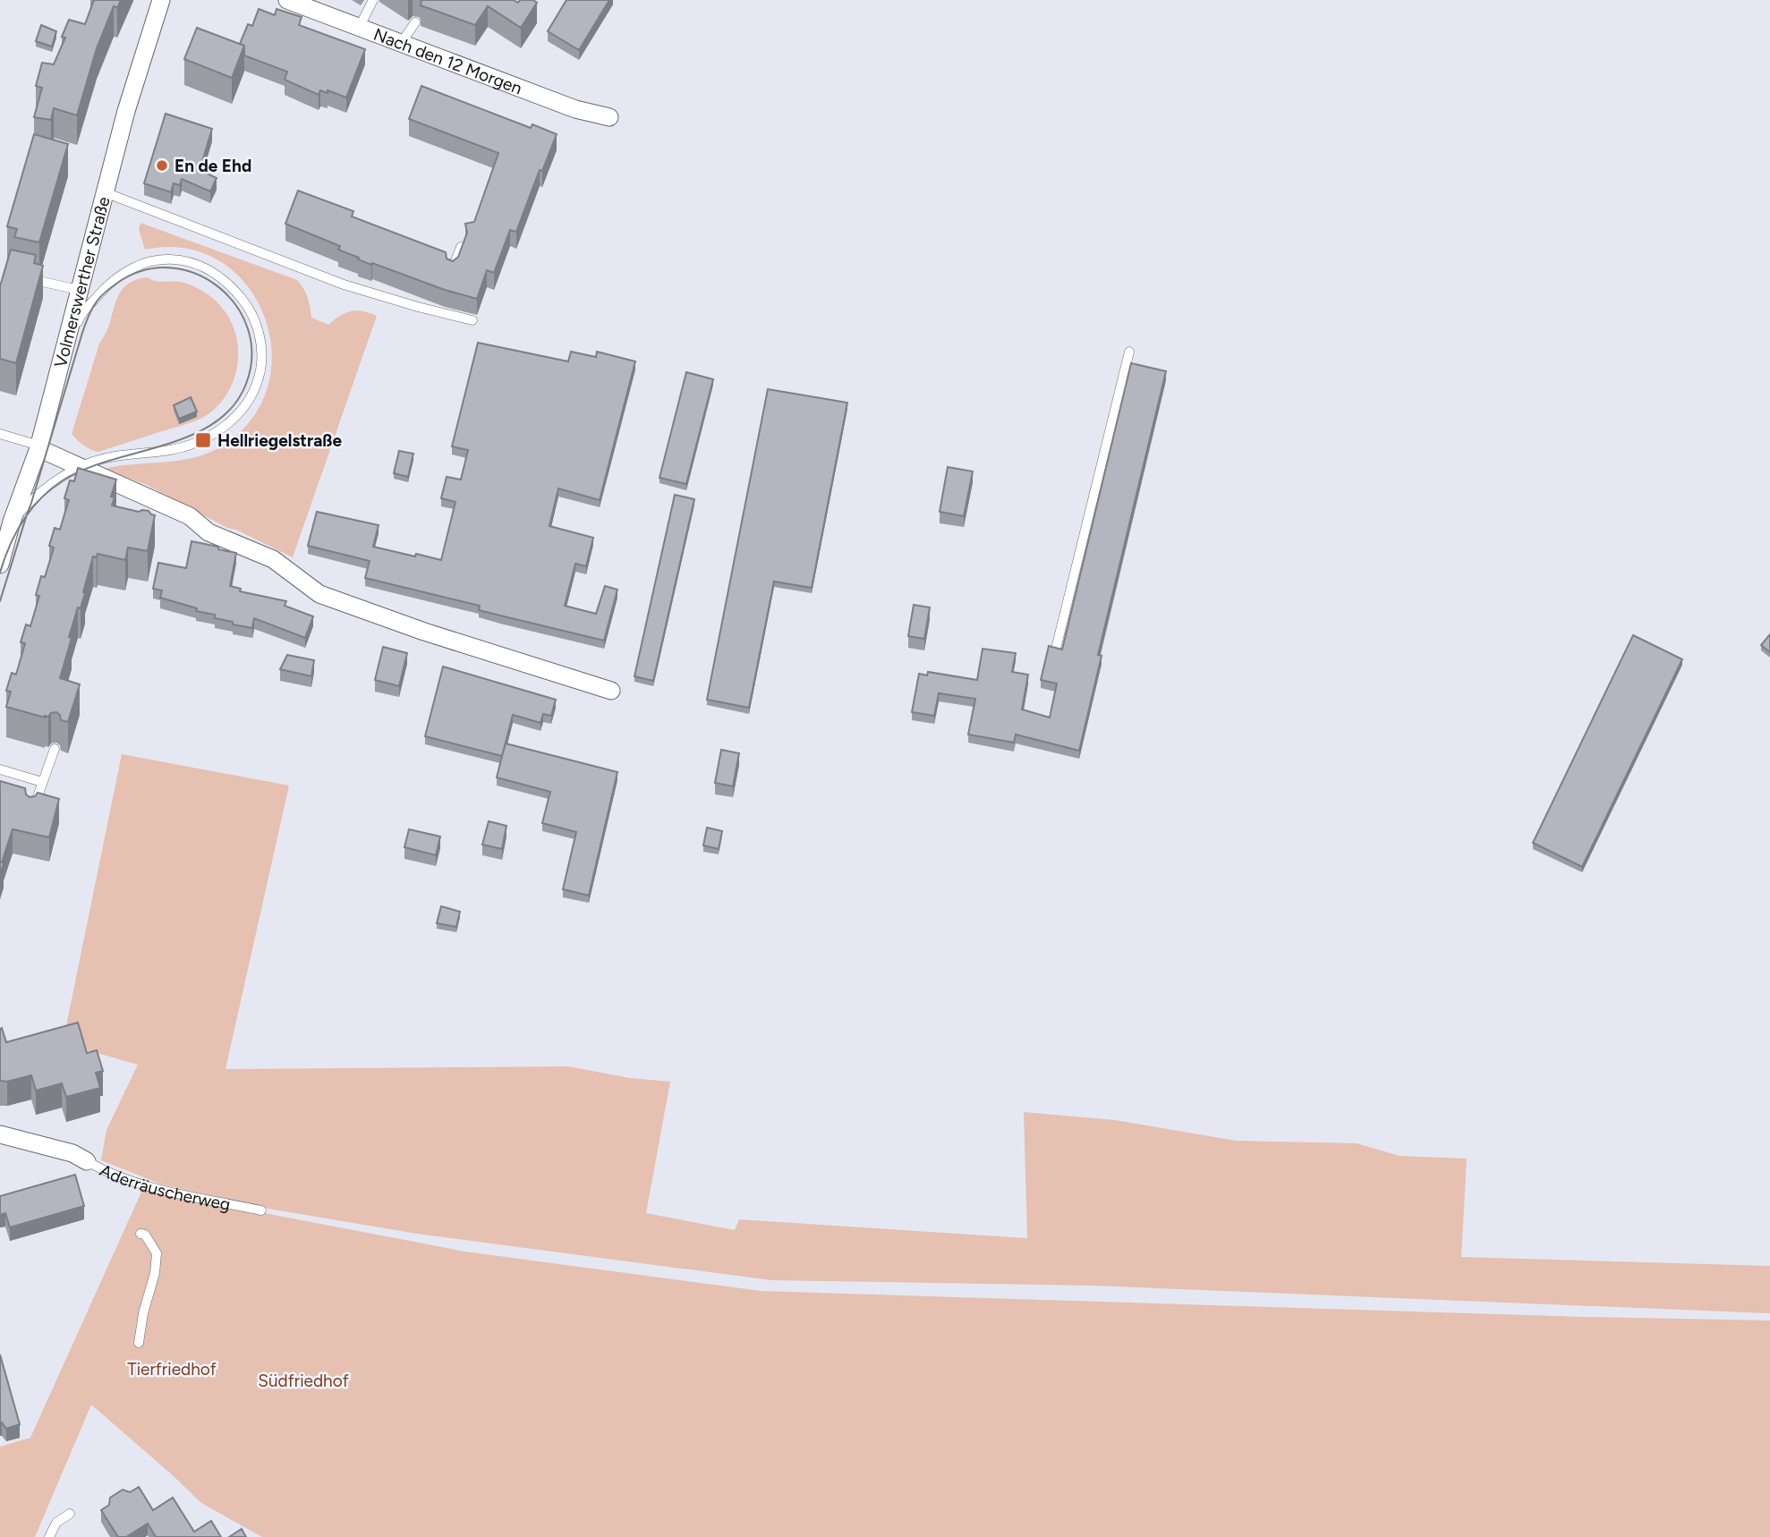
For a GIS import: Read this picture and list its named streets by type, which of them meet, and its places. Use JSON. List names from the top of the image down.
{
  "streets": {
    "street": ["Nach den 12 Morgen", "Volmerswerther Straße", "Aderräuscherweg"]
  },
  "parks": ["Tierfriedhof", "Südfriedhof"],
  "places": {
    "other": ["En de Ehd"],
    "transit": ["Hellriegelstraße"]
  }
}
